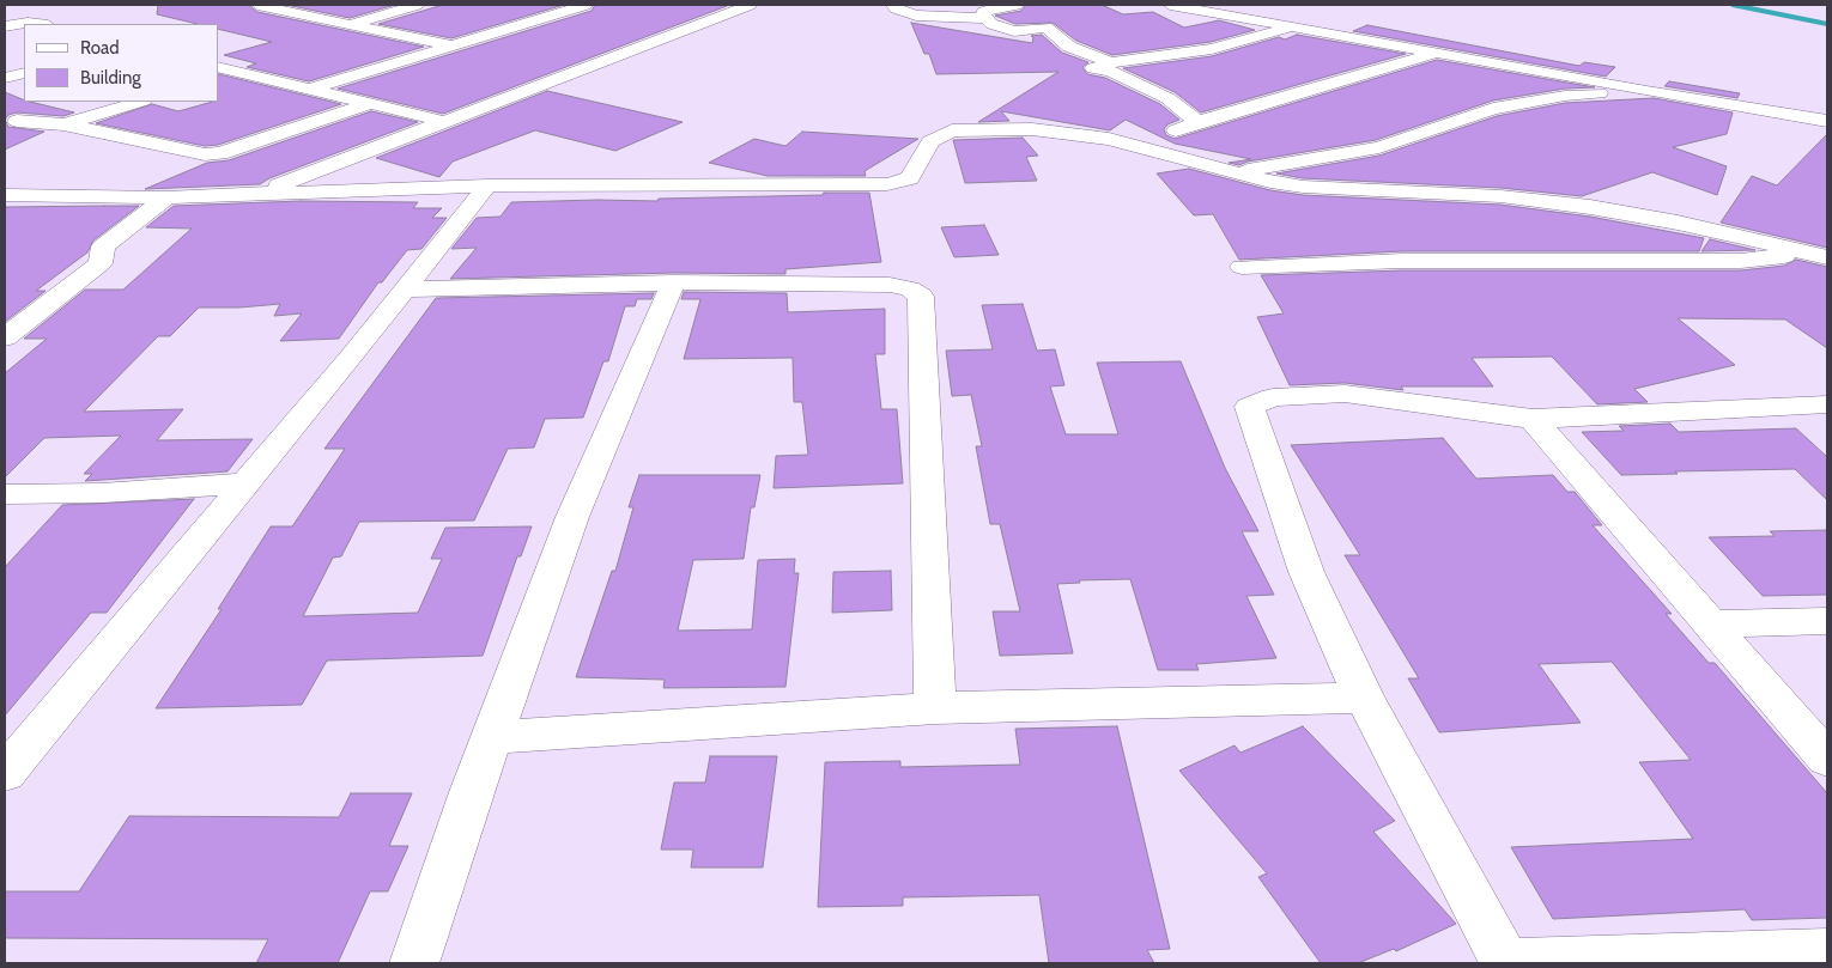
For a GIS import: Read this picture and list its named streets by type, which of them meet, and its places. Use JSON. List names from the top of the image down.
{
  "legend": ["Road", "Building"]
}
